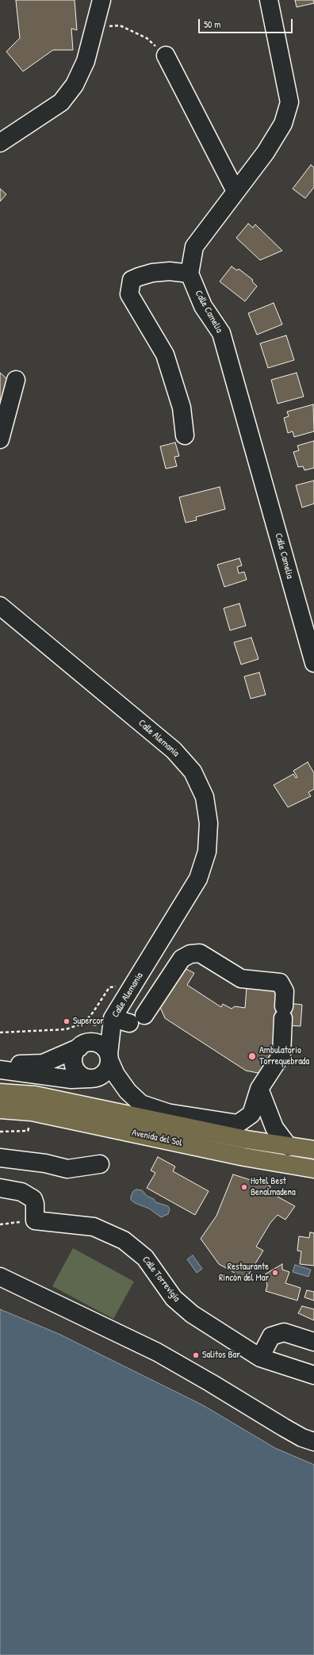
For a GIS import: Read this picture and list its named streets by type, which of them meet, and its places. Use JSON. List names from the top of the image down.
{
  "streets": {
    "main road": ["Avenida del Sol"],
    "street": ["Calle Camelia", "Calle Alemania", "Calle Torrevigía"]
  },
  "places": [
    "Supercor",
    "Ambulatorio Torrequebrada",
    "Hotel Best Benalmadena",
    "Restaurante Rincón del Mar",
    "Salitos Bar"
  ],
  "scale_bar": "50 m"
}
